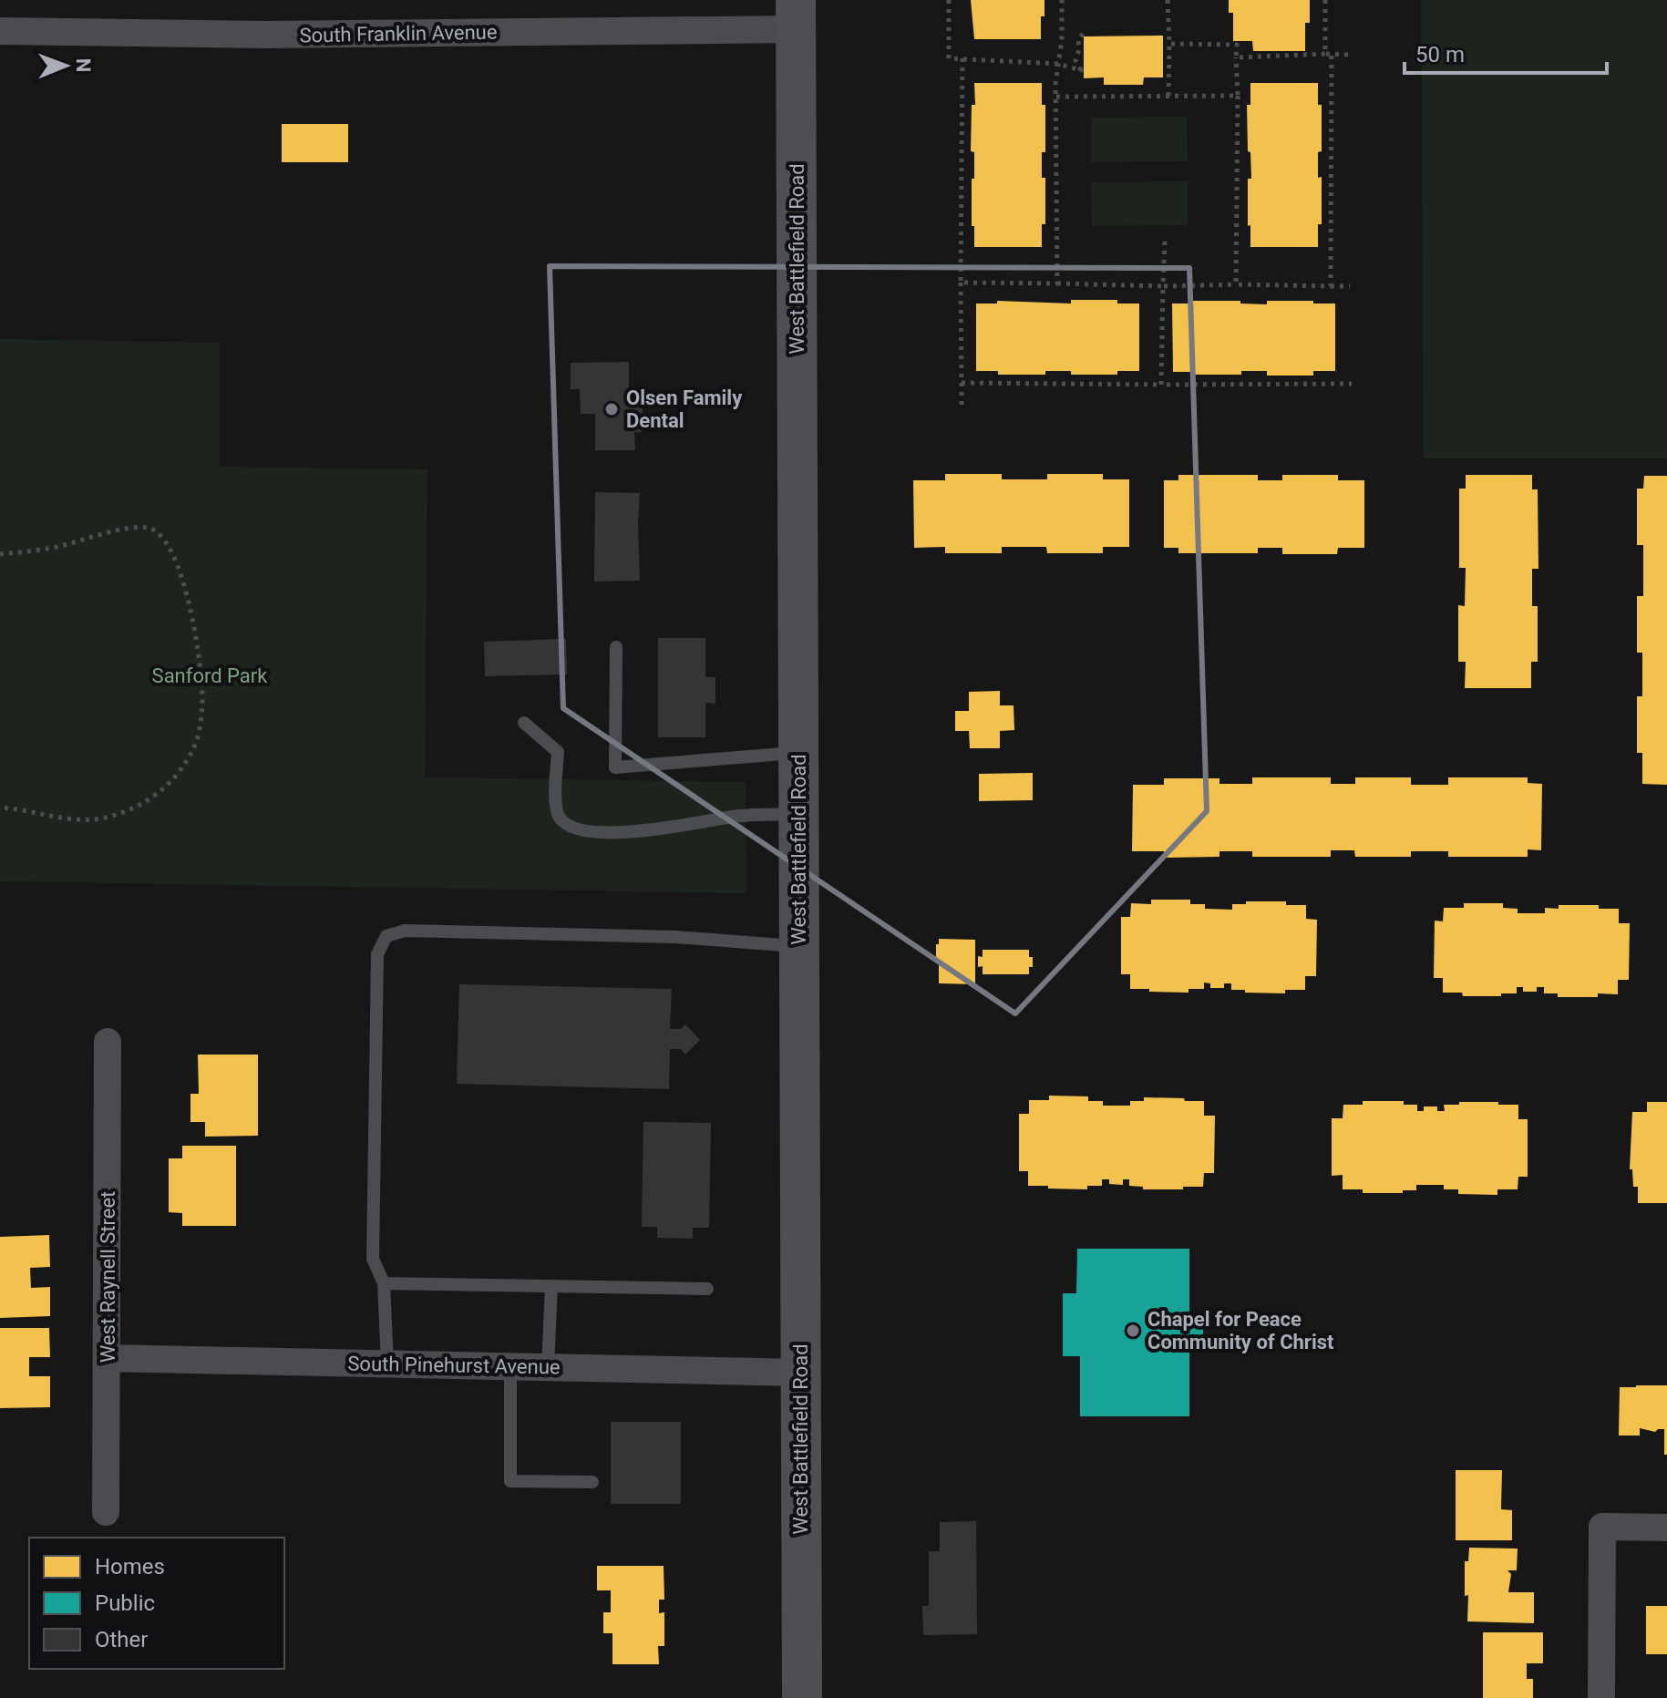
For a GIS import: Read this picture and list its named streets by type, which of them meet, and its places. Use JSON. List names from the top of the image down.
{
  "streets": {
    "main road": ["West Battlefield Road"],
    "street": ["South Franklin Avenue", "West Raynell Street", "South Pinehurst Avenue"]
  },
  "crossings": [
    ["South Franklin Avenue", "West Battlefield Road"],
    ["West Battlefield Road", "South Pinehurst Avenue"],
    ["West Raynell Street", "South Pinehurst Avenue"]
  ],
  "parks": ["Sanford Park"],
  "places": ["Olsen Family Dental", "Chapel for Peace Community of Christ"],
  "legend": ["Homes", "Public", "Other"],
  "scale_bar": "50 m",
  "north": "right"
}
